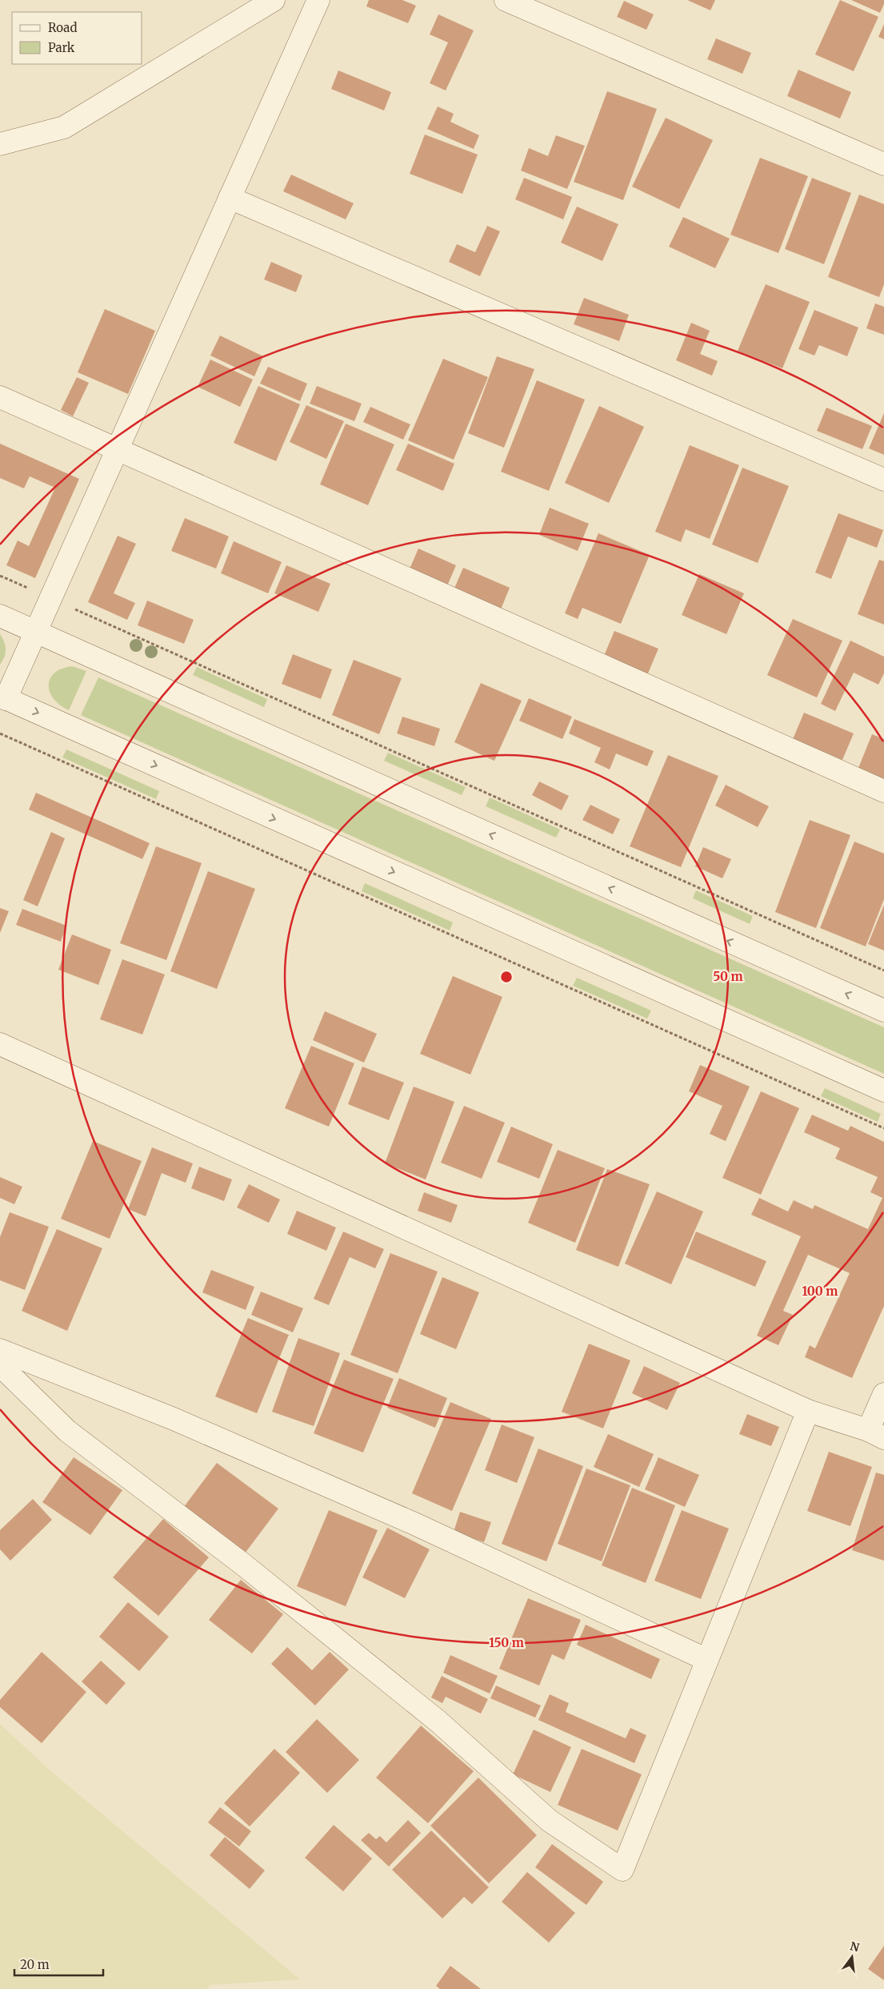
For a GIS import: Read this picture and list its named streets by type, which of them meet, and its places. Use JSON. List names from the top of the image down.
{
  "legend": ["Road", "Park"],
  "scale_bar": "20 m",
  "north": "top",
  "rings": ["50 m", "100 m", "150 m"]
}
